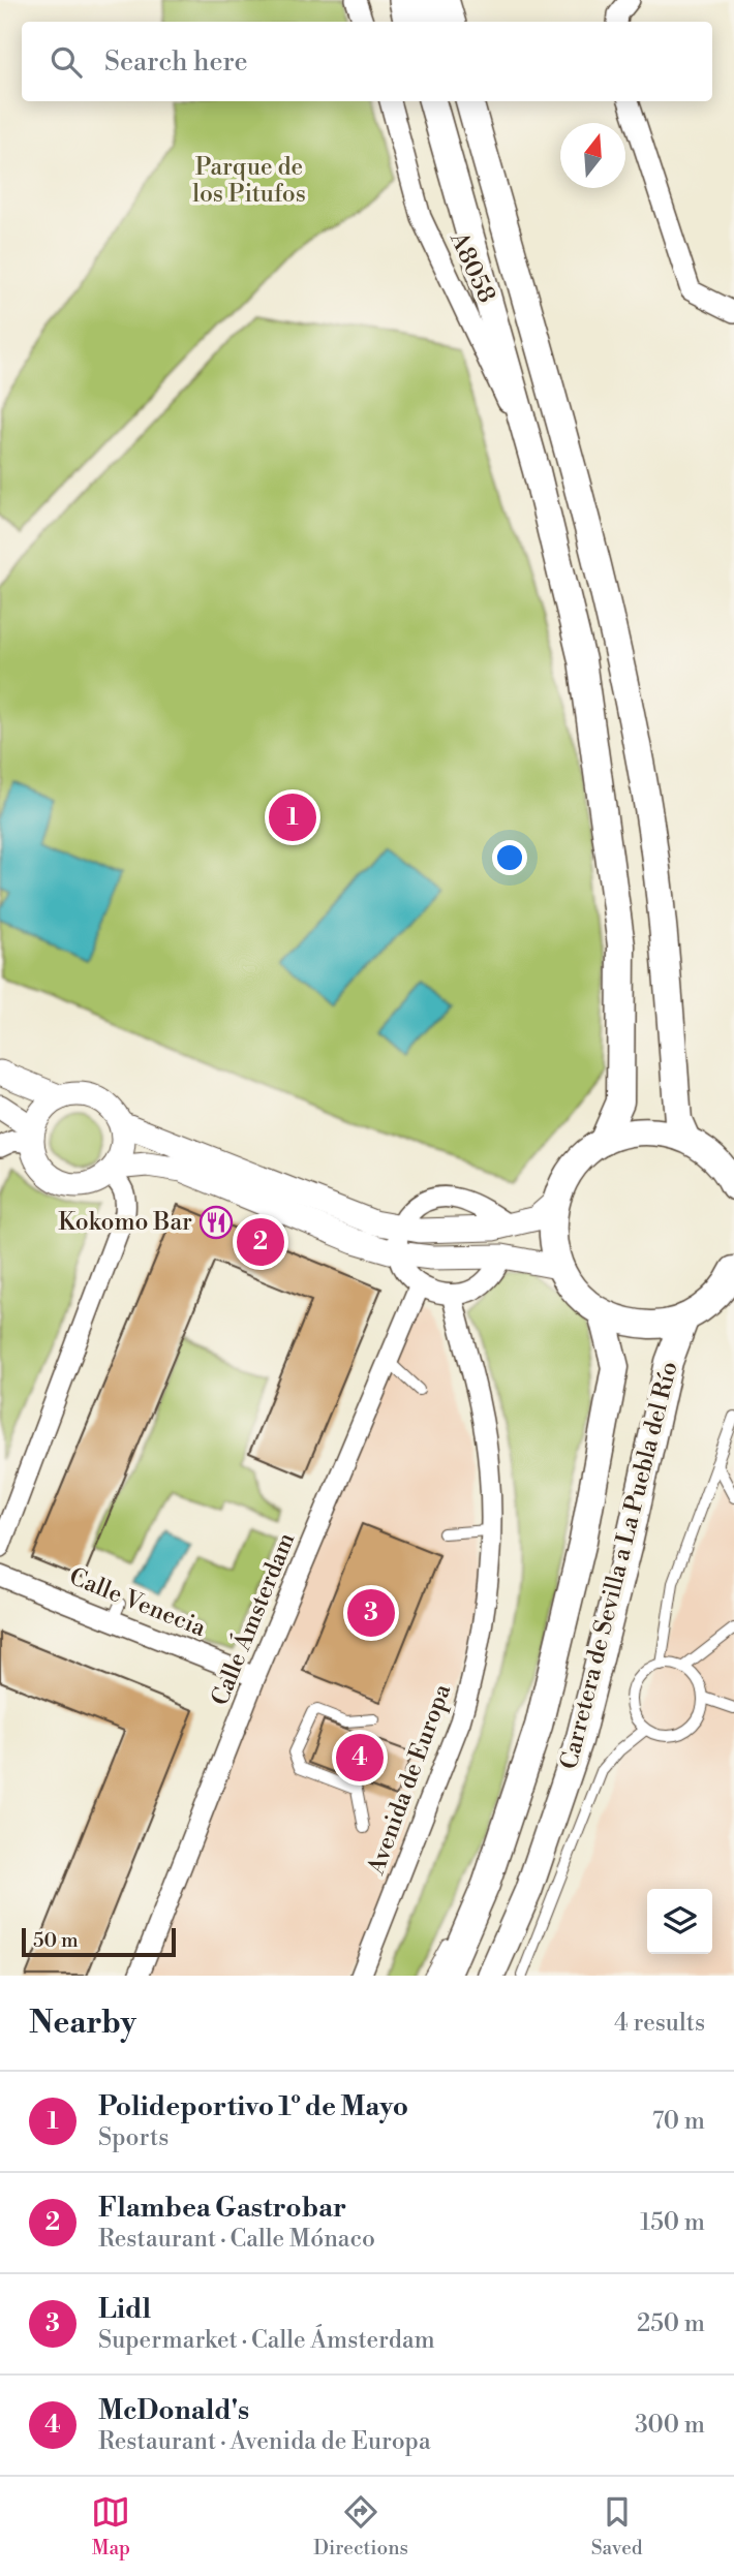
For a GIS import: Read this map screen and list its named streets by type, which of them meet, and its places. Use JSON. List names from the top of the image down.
{
  "streets": {
    "main road": ["Carretera de Sevilla a La Puebla del Río"],
    "street": [
      "A8058",
      "Calle Venecia",
      "Calle Ámsterdam",
      "Avenida de Europa"
    ]
  },
  "crossings": [
    ["Calle Venecia", "Calle Ámsterdam"]
  ],
  "parks": ["Parque de los Pitufos"],
  "places": {
    "restaurant": ["Kokomo Bar"]
  },
  "scale_bar": "50 m",
  "north": "top",
  "page": {
    "search": "Search here",
    "pins": [
      "1",
      "2",
      "3",
      "4"
    ],
    "scale": "50 m",
    "heading": ["Nearby", "4 results"],
    "list": [
      {
        "mark": "1",
        "name": "Polideportivo 1º de Mayo",
        "note": "Sports",
        "value": "70 m"
      },
      {
        "mark": "2",
        "name": "Flambea Gastrobar",
        "note": "Restaurant · Calle Mónaco",
        "value": "150 m"
      },
      {
        "mark": "3",
        "name": "Lidl",
        "note": "Supermarket · Calle Ámsterdam",
        "value": "250 m"
      },
      {
        "mark": "4",
        "name": "McDonald's",
        "note": "Restaurant · Avenida de Europa",
        "value": "300 m"
      }
    ],
    "nav": ["Map", "Directions", "Saved"]
  }
}
